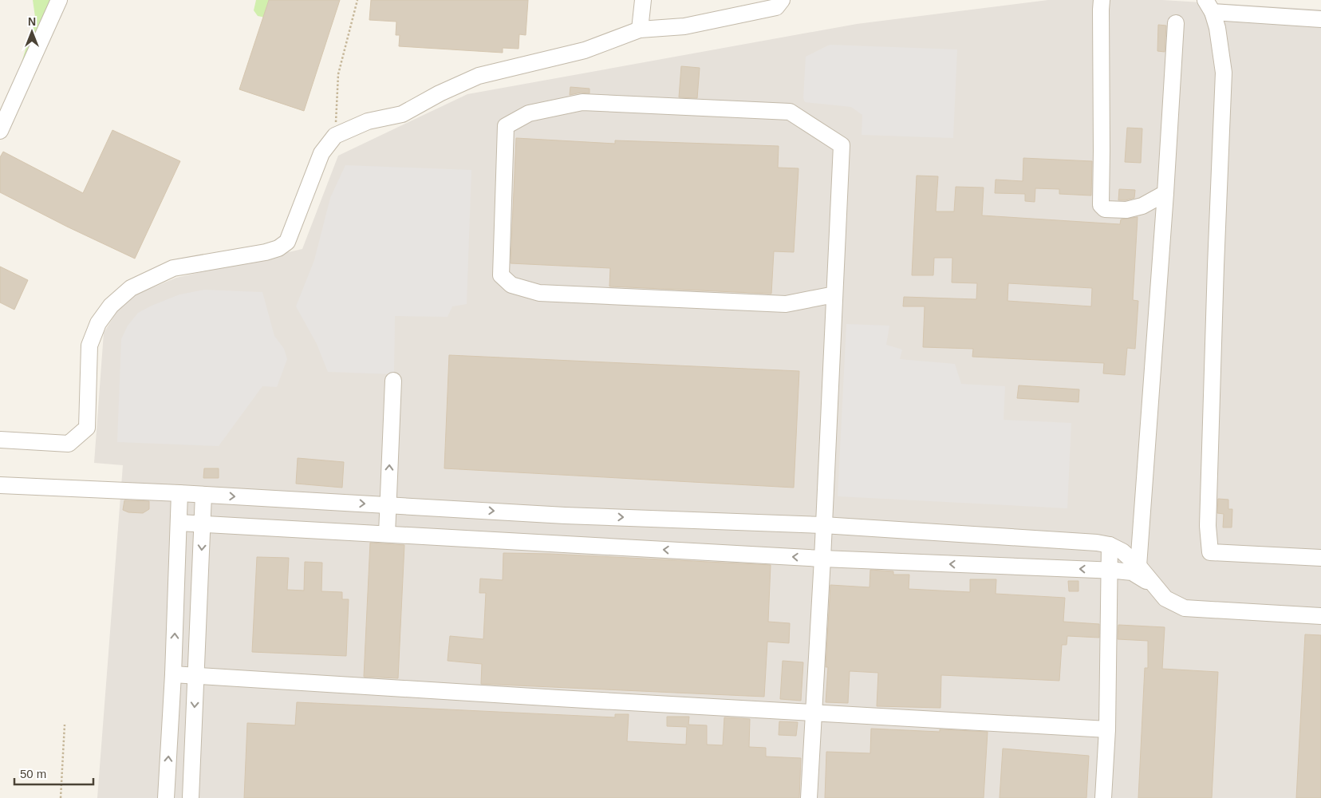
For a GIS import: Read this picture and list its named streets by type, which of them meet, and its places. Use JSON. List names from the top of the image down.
{
  "scale_bar": "50 m",
  "north": "top"
}
